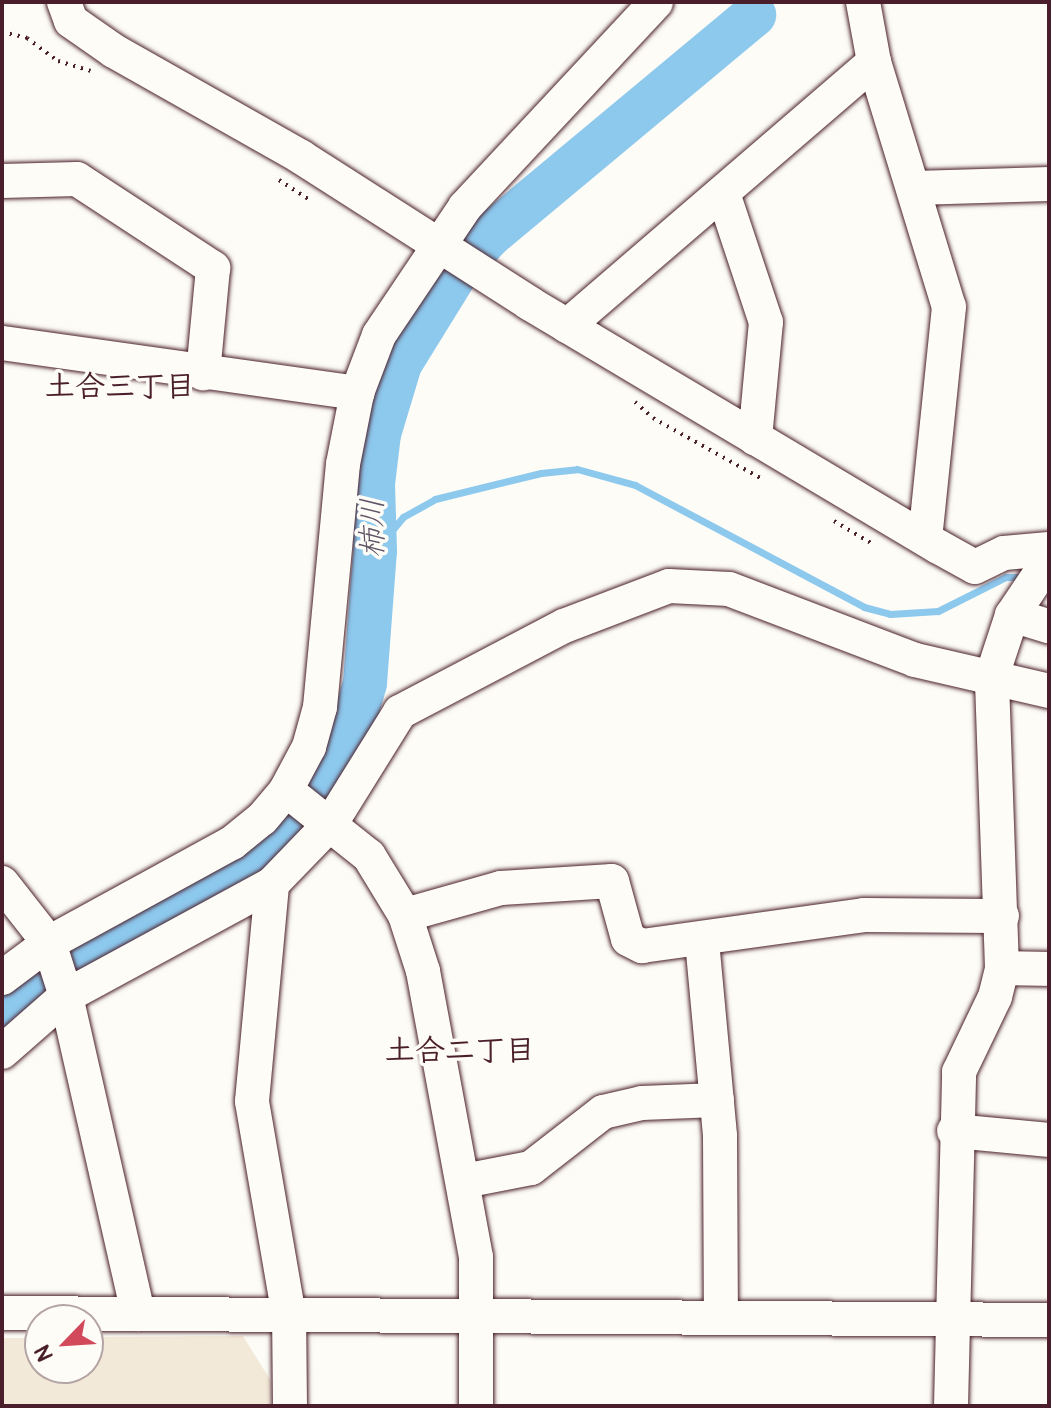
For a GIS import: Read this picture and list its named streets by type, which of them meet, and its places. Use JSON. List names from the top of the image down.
{
  "districts": ["土合三丁目", "土合二丁目"],
  "water": ["柿川"],
  "north": "bottom left"
}
